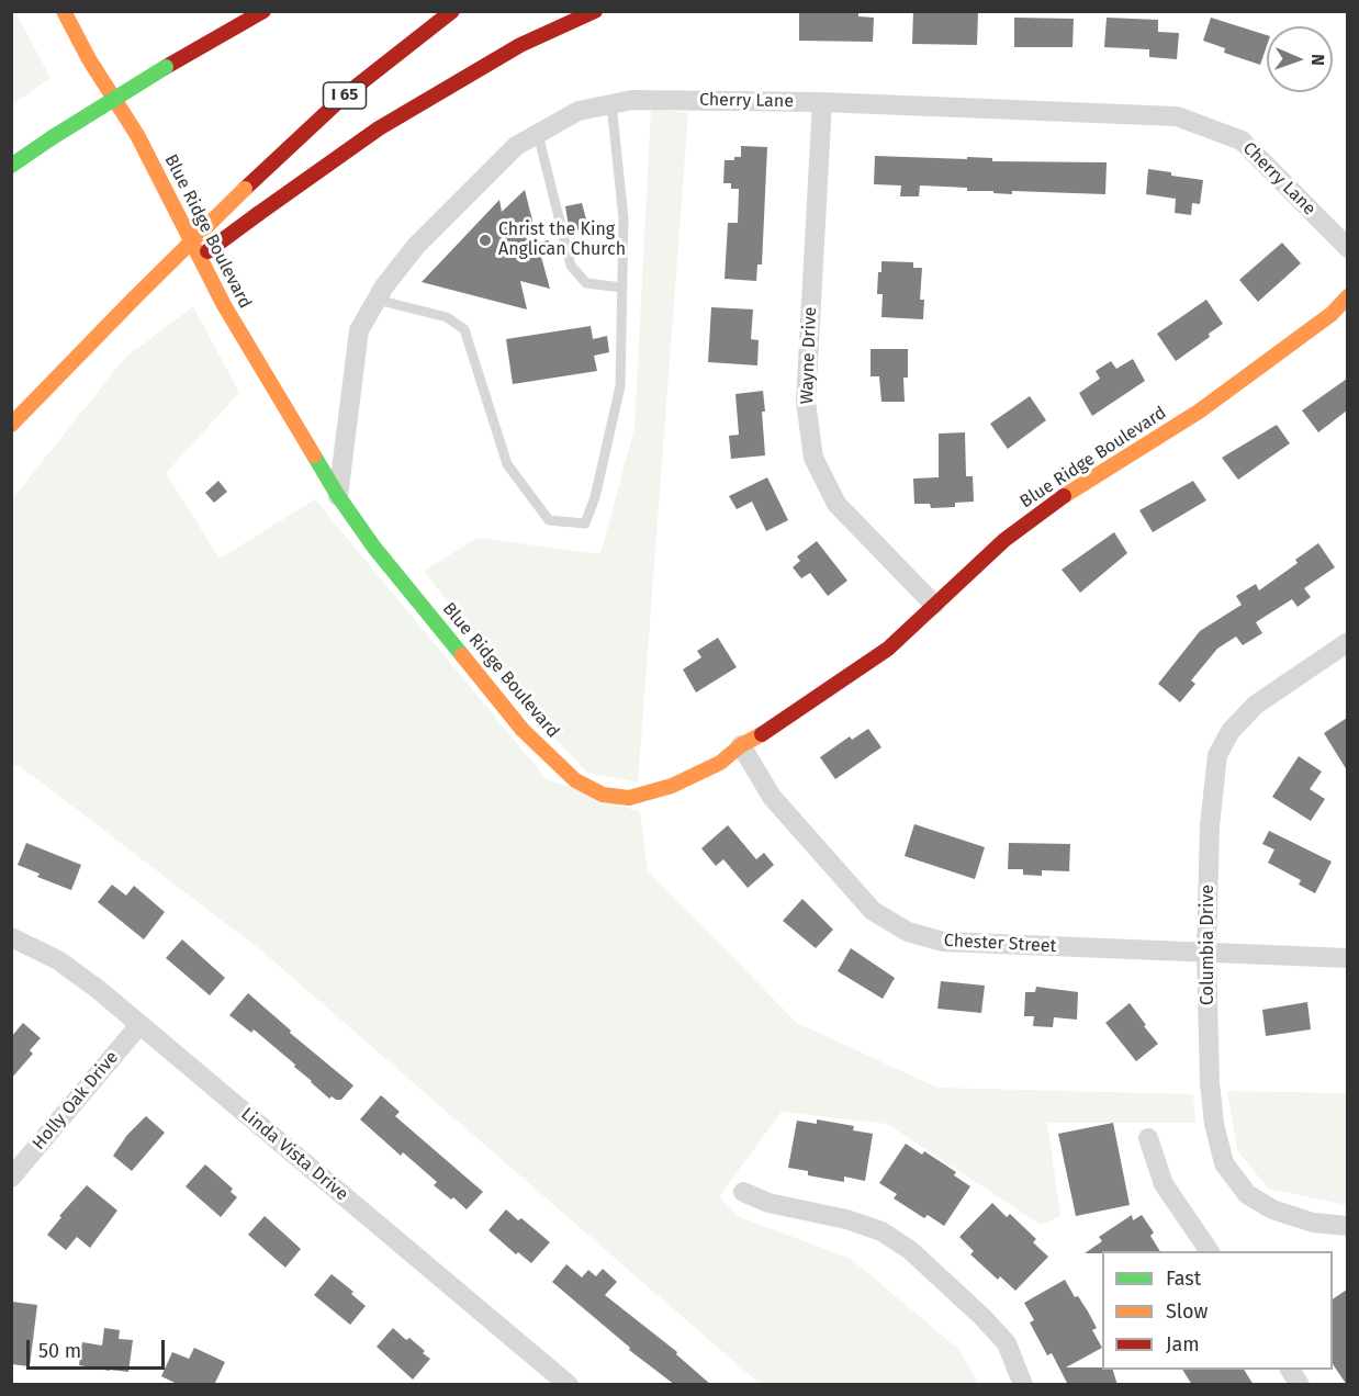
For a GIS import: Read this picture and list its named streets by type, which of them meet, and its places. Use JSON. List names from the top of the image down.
{
  "streets": {
    "main road": ["I 65", "Blue Ridge Boulevard"],
    "street": [
      "Cherry Lane",
      "Wayne Drive",
      "Chester Street",
      "Columbia Drive",
      "Holly Oak Drive",
      "Linda Vista Drive"
    ]
  },
  "crossings": [
    ["Cherry Lane", "Blue Ridge Boulevard"],
    ["Cherry Lane", "Wayne Drive"],
    ["Blue Ridge Boulevard", "Wayne Drive"],
    ["Blue Ridge Boulevard", "Chester Street"],
    ["Chester Street", "Columbia Drive"],
    ["Holly Oak Drive", "Linda Vista Drive"]
  ],
  "places": ["Christ the King Anglican Church"],
  "legend": ["Fast", "Slow", "Jam"],
  "scale_bar": "50 m",
  "north": "right"
}
